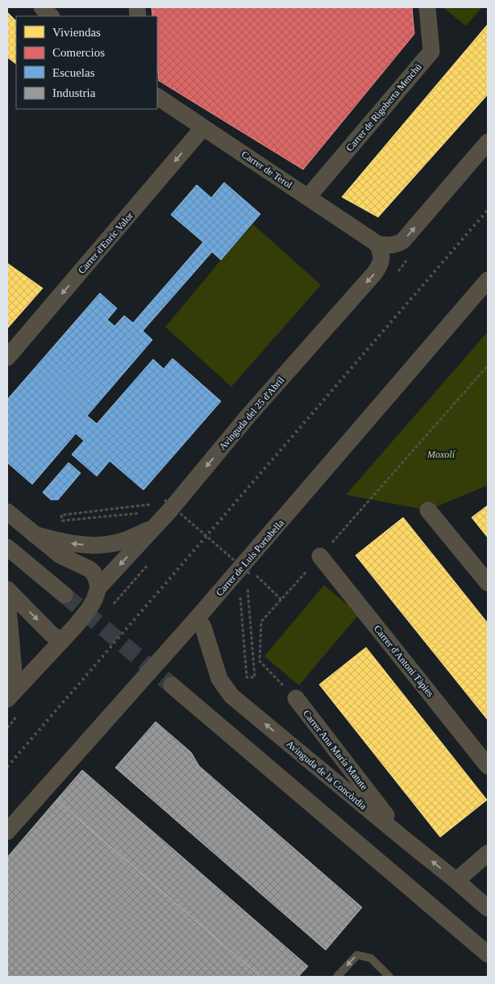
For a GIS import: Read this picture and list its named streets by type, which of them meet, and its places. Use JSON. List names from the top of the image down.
{
  "streets": {
    "street": [
      "Carrer de Rigoberta Menchú",
      "Carrer de Terol",
      "Carrer d'Enric Valor",
      "Avinguda del 25 d'Abril",
      "Carrer de Luis Portabella",
      "Carrer d'Antoni Tàpies",
      "Carrer Ana Maria Matute",
      "Avinguda de la Concòrdia"
    ]
  },
  "crossings": [
    ["Carrer de Rigoberta Menchú", "Carrer de Terol"],
    ["Carrer de Terol", "Carrer d'Enric Valor"],
    ["Carrer de Terol", "Avinguda del 25 d'Abril"],
    ["Carrer de Luis Portabella", "Avinguda de la Concòrdia"],
    ["Carrer Ana Maria Matute", "Avinguda de la Concòrdia"]
  ],
  "one_way": ["Carrer d'Enric Valor", "Avinguda del 25 d'Abril"],
  "parks": ["Moxolí"],
  "legend": [
    "Viviendas",
    "Comercios",
    "Escuelas",
    "Industria"
  ]
}
